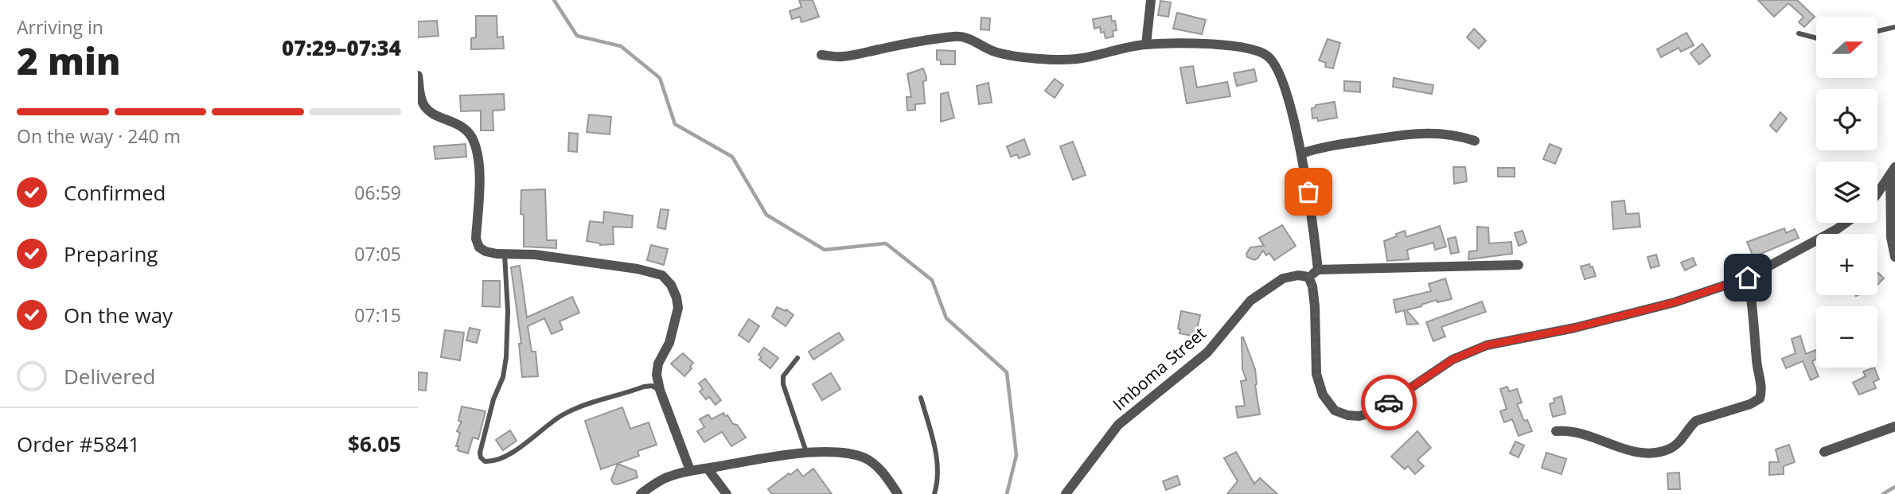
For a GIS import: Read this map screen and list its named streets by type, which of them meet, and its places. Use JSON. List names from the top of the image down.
{
  "streets": {
    "street": ["Imboma Street"]
  },
  "north": "right",
  "page": {
    "heading": ["2 min", "Arriving in", "07:29–07:34"],
    "panel": ["Order #5841", "$6.05"],
    "map_buttons": ["+", "−"],
    "bar": "On the way · 240 m",
    "list": [
      ["Confirmed", "06:59"],
      ["Preparing", "07:05"],
      ["On the way", "07:15"],
      "Delivered"
    ]
  }
}
